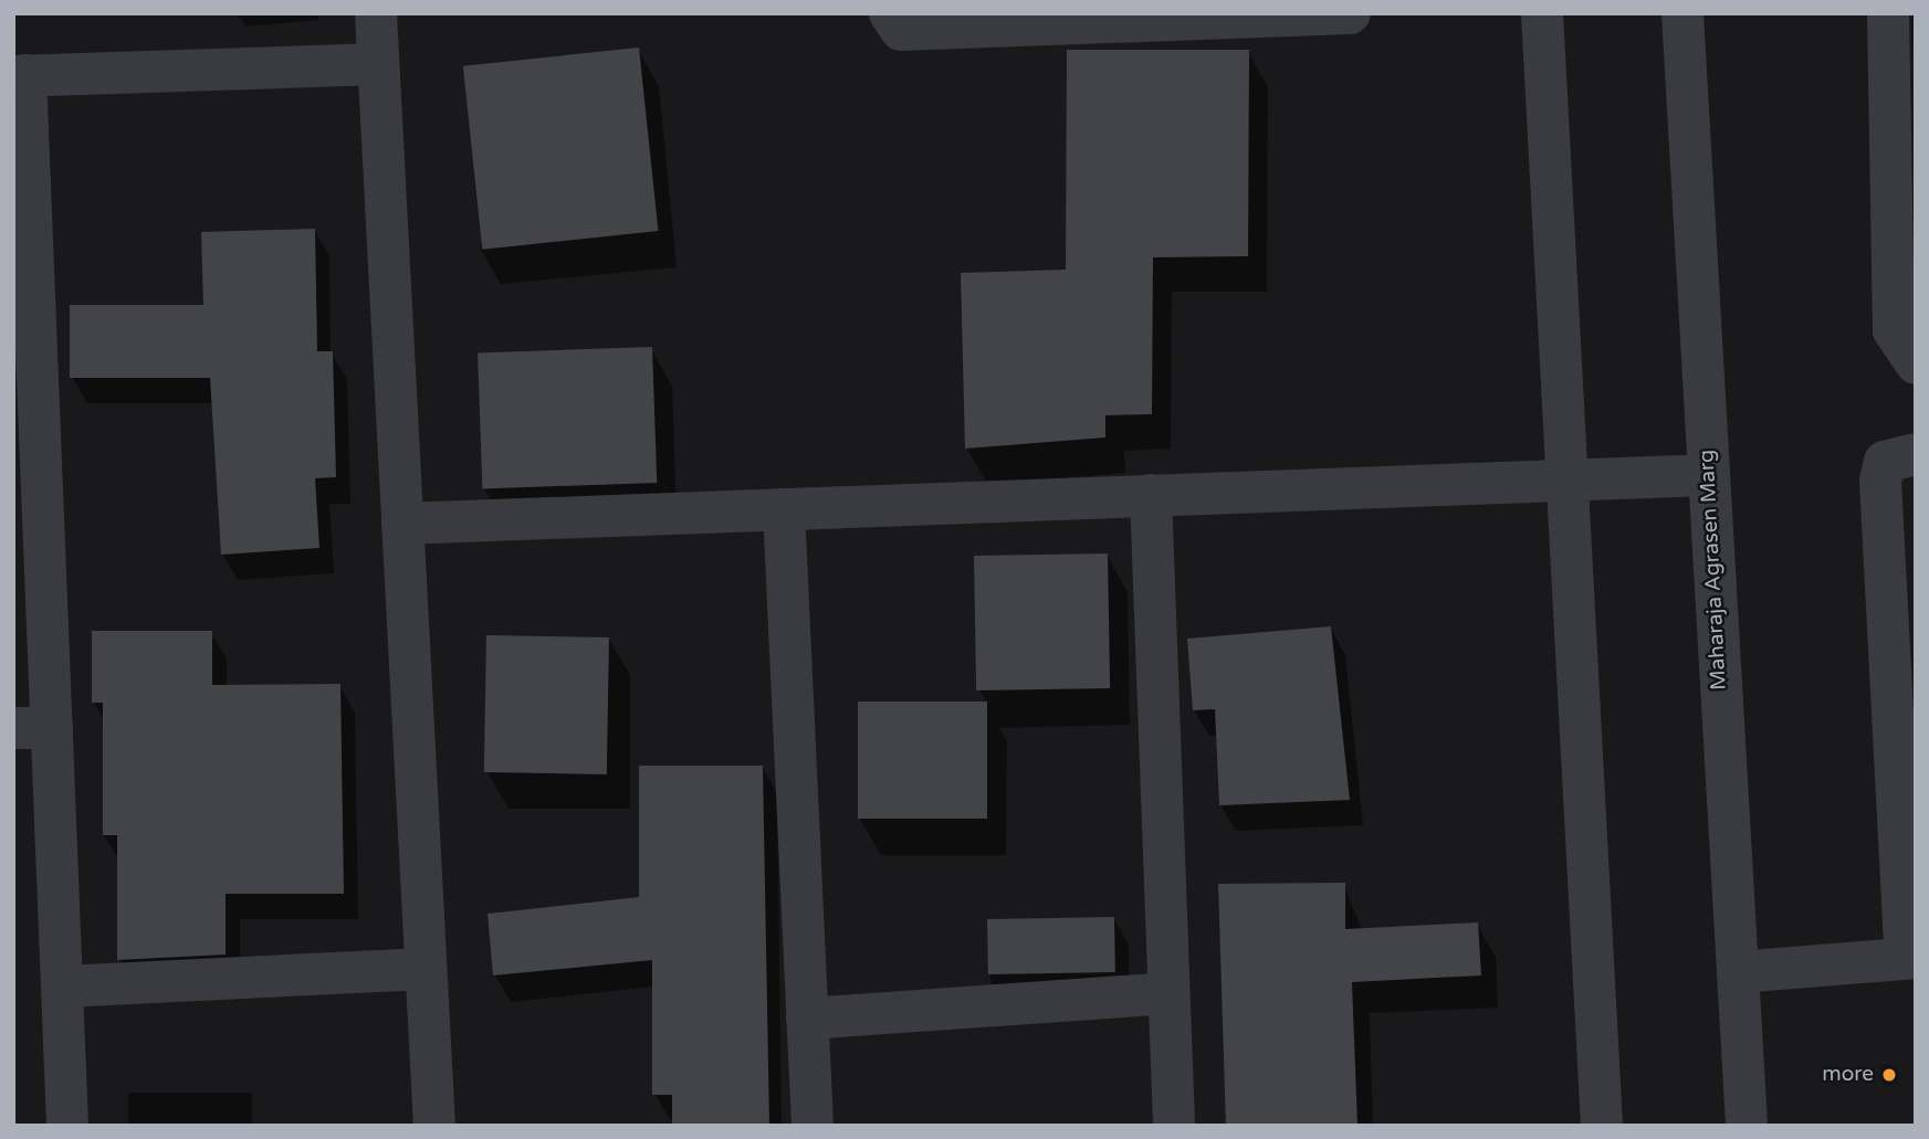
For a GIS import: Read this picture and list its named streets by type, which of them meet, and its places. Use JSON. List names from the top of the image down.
{
  "streets": {
    "street": ["Maharaja Agrasen Marg"]
  },
  "places": ["more"]
}
